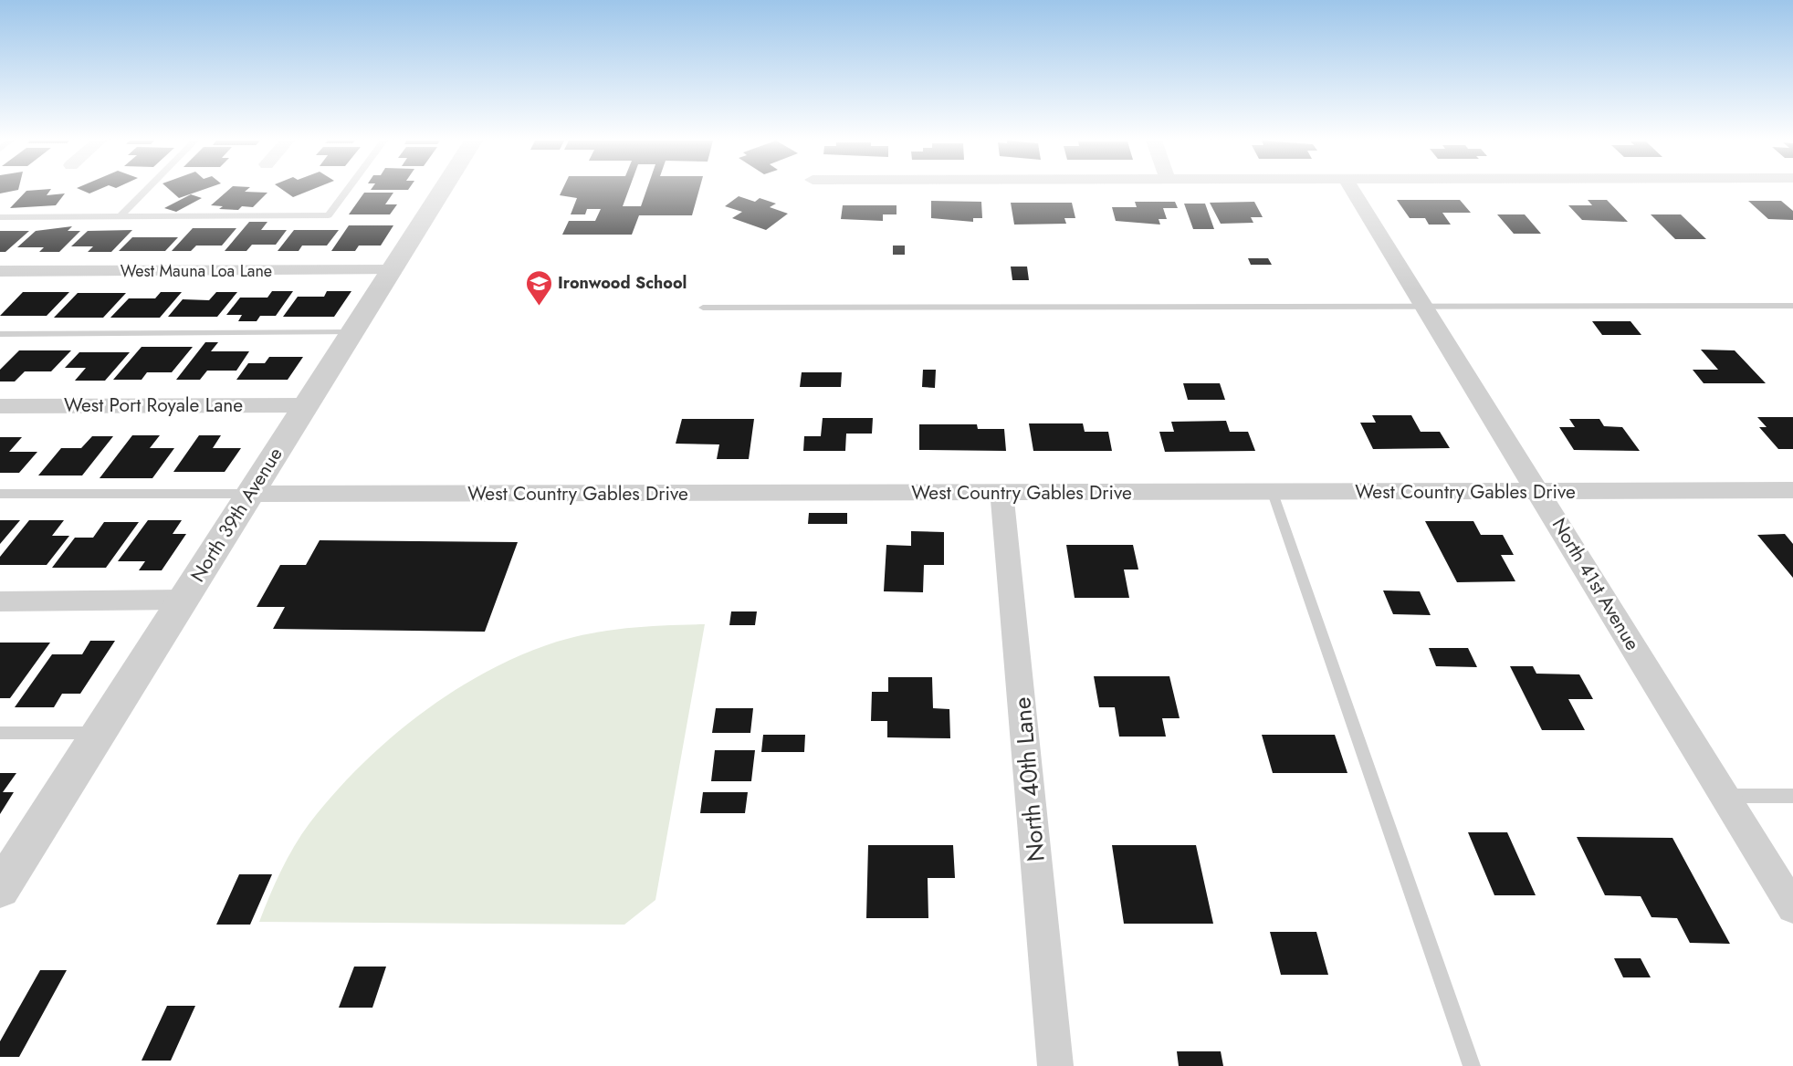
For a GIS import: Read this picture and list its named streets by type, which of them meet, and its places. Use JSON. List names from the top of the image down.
{
  "streets": {
    "street": [
      "West Mauna Loa Lane",
      "West Port Royale Lane",
      "West Country Gables Drive",
      "North 39th Avenue",
      "North 41st Avenue",
      "North 40th Lane"
    ]
  },
  "crossings": [
    ["West Mauna Loa Lane", "North 39th Avenue"],
    ["West Port Royale Lane", "North 39th Avenue"],
    ["West Country Gables Drive", "North 39th Avenue"],
    ["West Country Gables Drive", "North 41st Avenue"],
    ["West Country Gables Drive", "North 40th Lane"]
  ],
  "places": {
    "school or university": ["Ironwood School"]
  }
}
